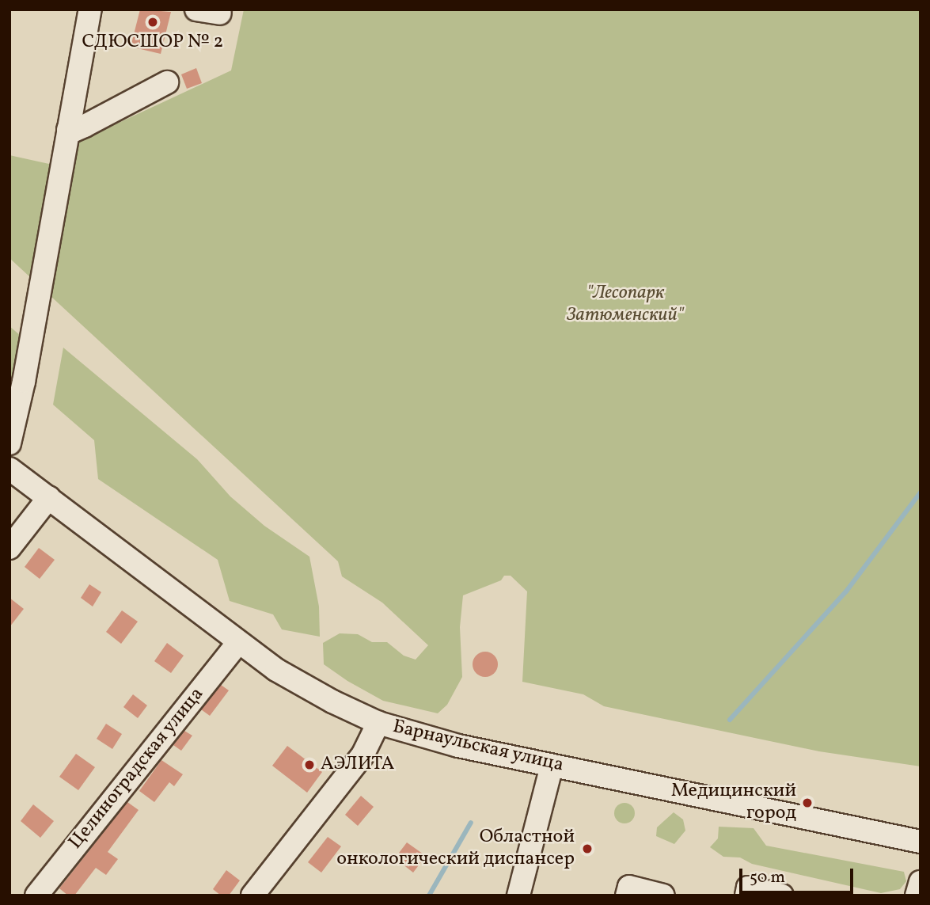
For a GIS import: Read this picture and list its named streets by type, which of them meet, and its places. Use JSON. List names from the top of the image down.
{
  "streets": {
    "street": ["Барнаульская улица", "Целиноградская улица"]
  },
  "crossings": [
    ["Барнаульская улица", "Целиноградская улица"]
  ],
  "parks": ["\"Лесопарк Затюменский\""],
  "places": [
    "СДЮСШОР № 2",
    "АЭЛИТА",
    "Медицинский город",
    "Областной онкологический диспансер"
  ],
  "scale_bar": "50 m"
}
